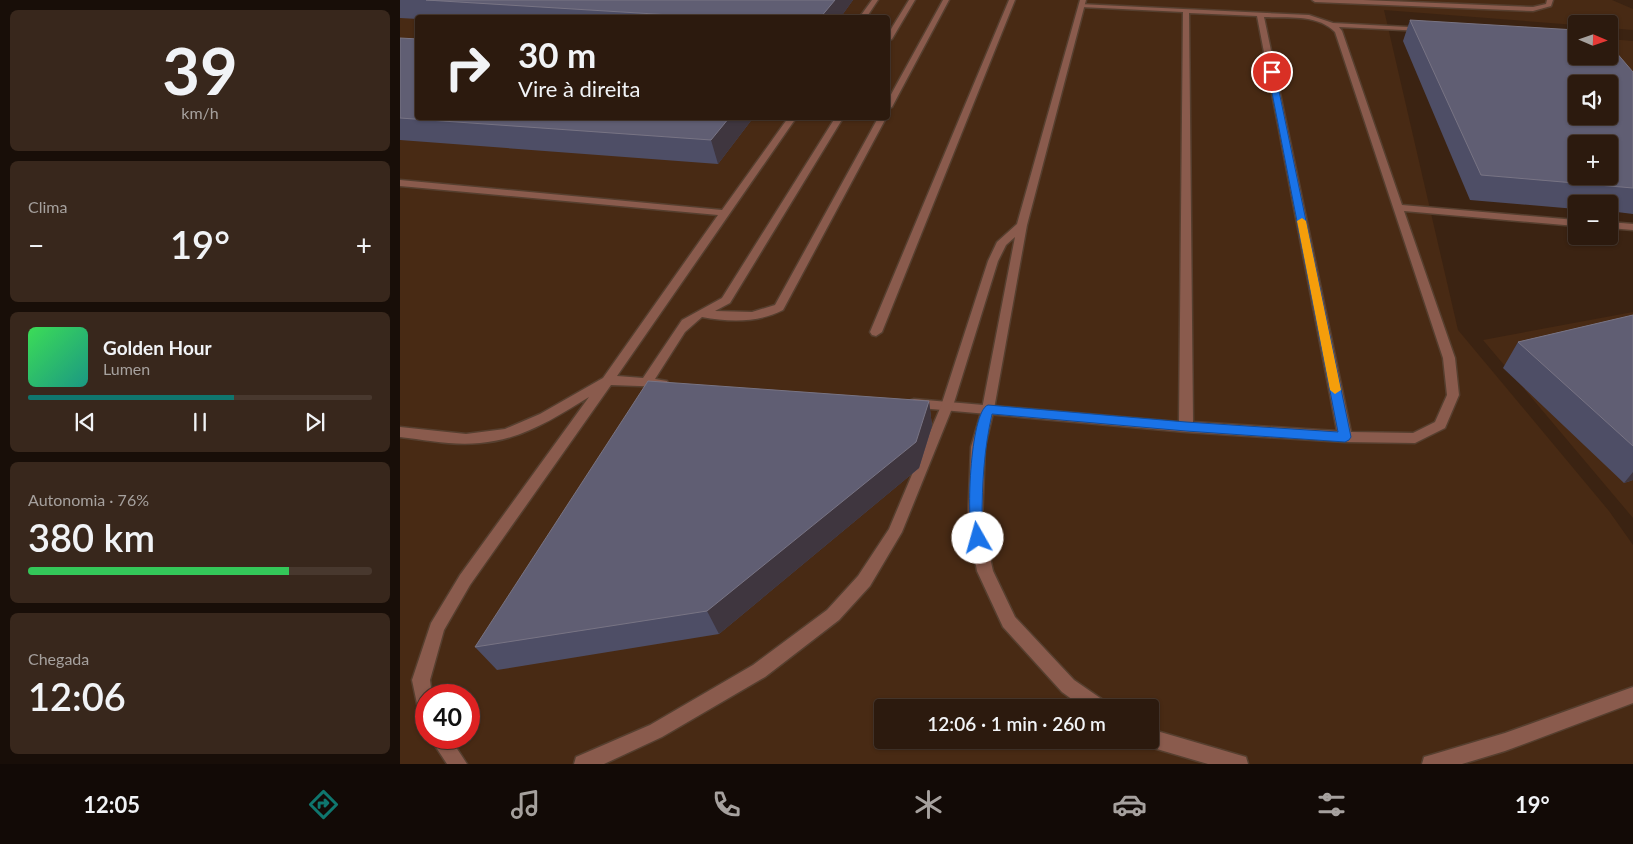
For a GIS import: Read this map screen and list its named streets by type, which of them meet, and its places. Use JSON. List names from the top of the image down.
{
  "north": "right",
  "page": {
    "tile": [
      ["39", "km/h"],
      "Clima",
      ["Autonomia · 76%", "380 km"],
      ["Chegada", "12:06"]
    ],
    "map_buttons": ["+", "−"],
    "turn": ["30 m", "Vire à direita"],
    "heat": ["−", "19°", "+"],
    "song": ["Golden Hour", "Lumen"],
    "limit": "40",
    "trip": "12:06 · 1 min · 260 m",
    "tabs": ["12:05", "19°"]
  }
}
